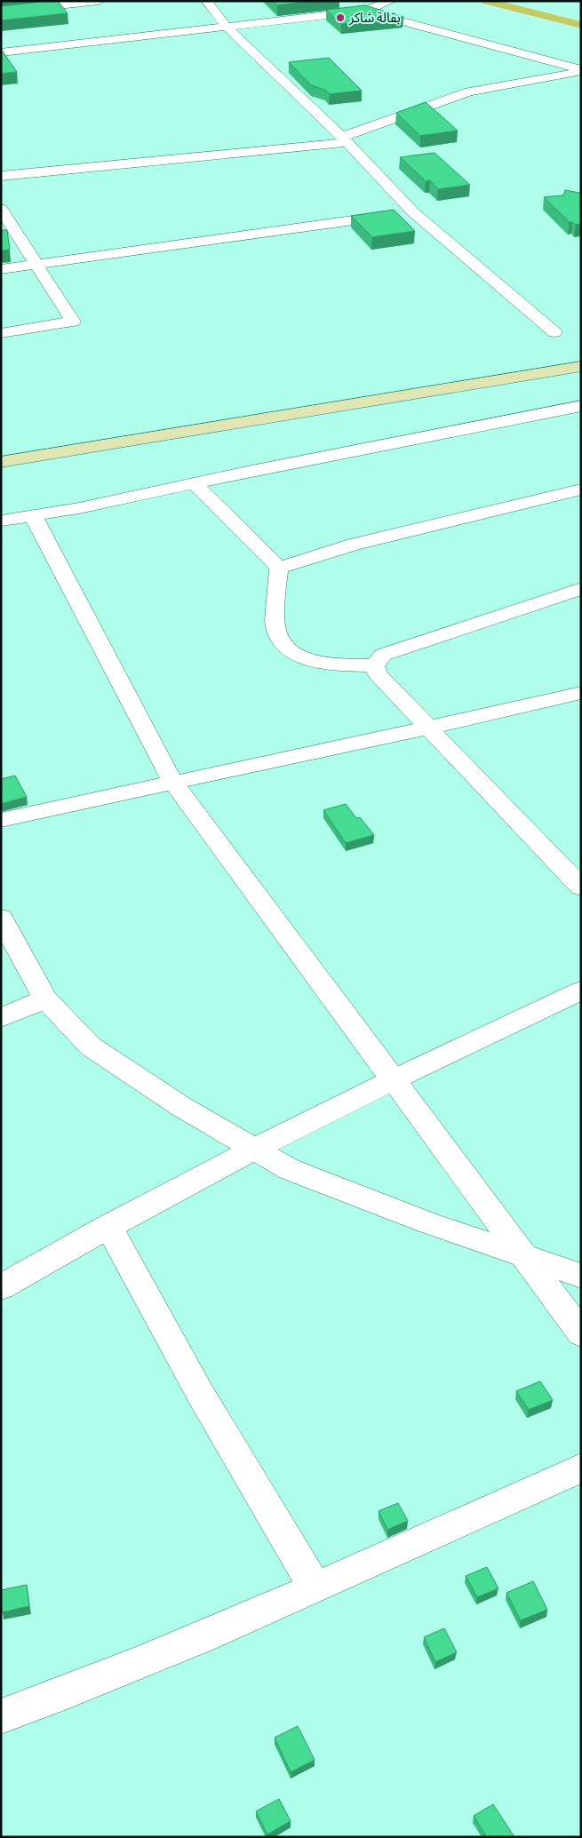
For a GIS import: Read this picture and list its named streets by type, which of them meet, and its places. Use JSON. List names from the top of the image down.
{
  "places": ["بقالة شاكر"]
}
